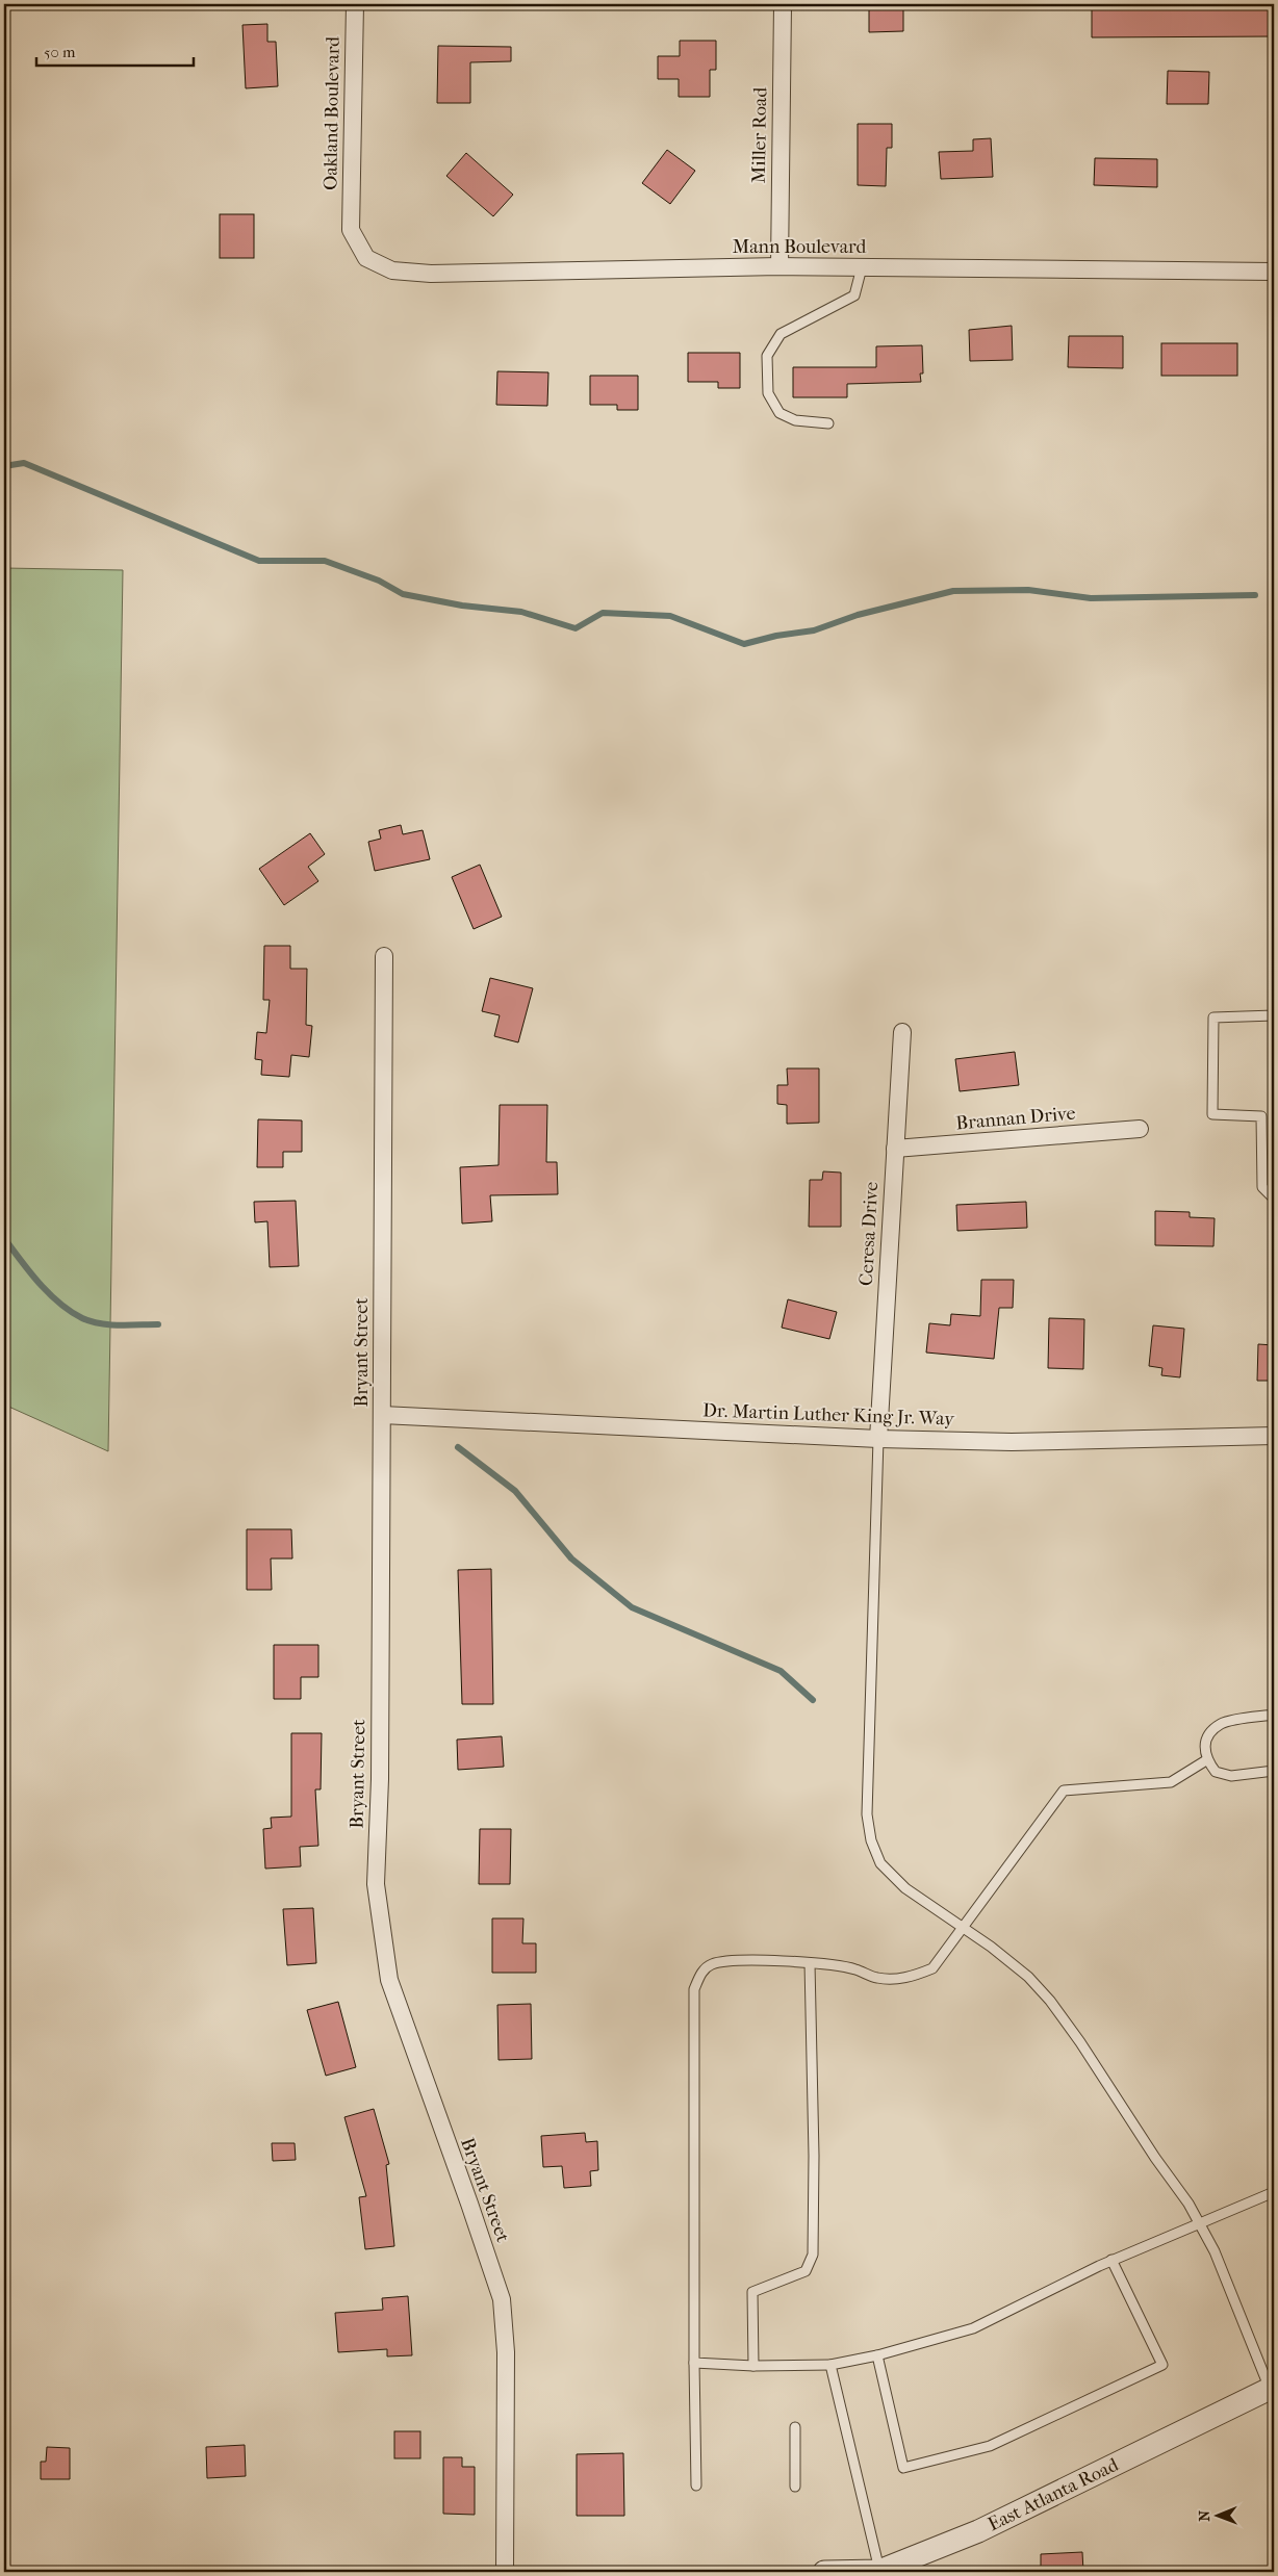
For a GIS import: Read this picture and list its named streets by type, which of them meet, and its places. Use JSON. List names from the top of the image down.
{
  "streets": {
    "street": [
      "Oakland Boulevard",
      "Miller Road",
      "Mann Boulevard",
      "Brannan Drive",
      "Ceresa Drive",
      "Bryant Street",
      "Dr. Martin Luther King Jr. Way",
      "East Atlanta Road"
    ]
  },
  "crossings": [
    ["Oakland Boulevard", "Mann Boulevard"],
    ["Miller Road", "Mann Boulevard"],
    ["Brannan Drive", "Ceresa Drive"],
    ["Ceresa Drive", "Dr. Martin Luther King Jr. Way"],
    ["Bryant Street", "Dr. Martin Luther King Jr. Way"]
  ],
  "scale_bar": "50 m",
  "north": "left"
}
